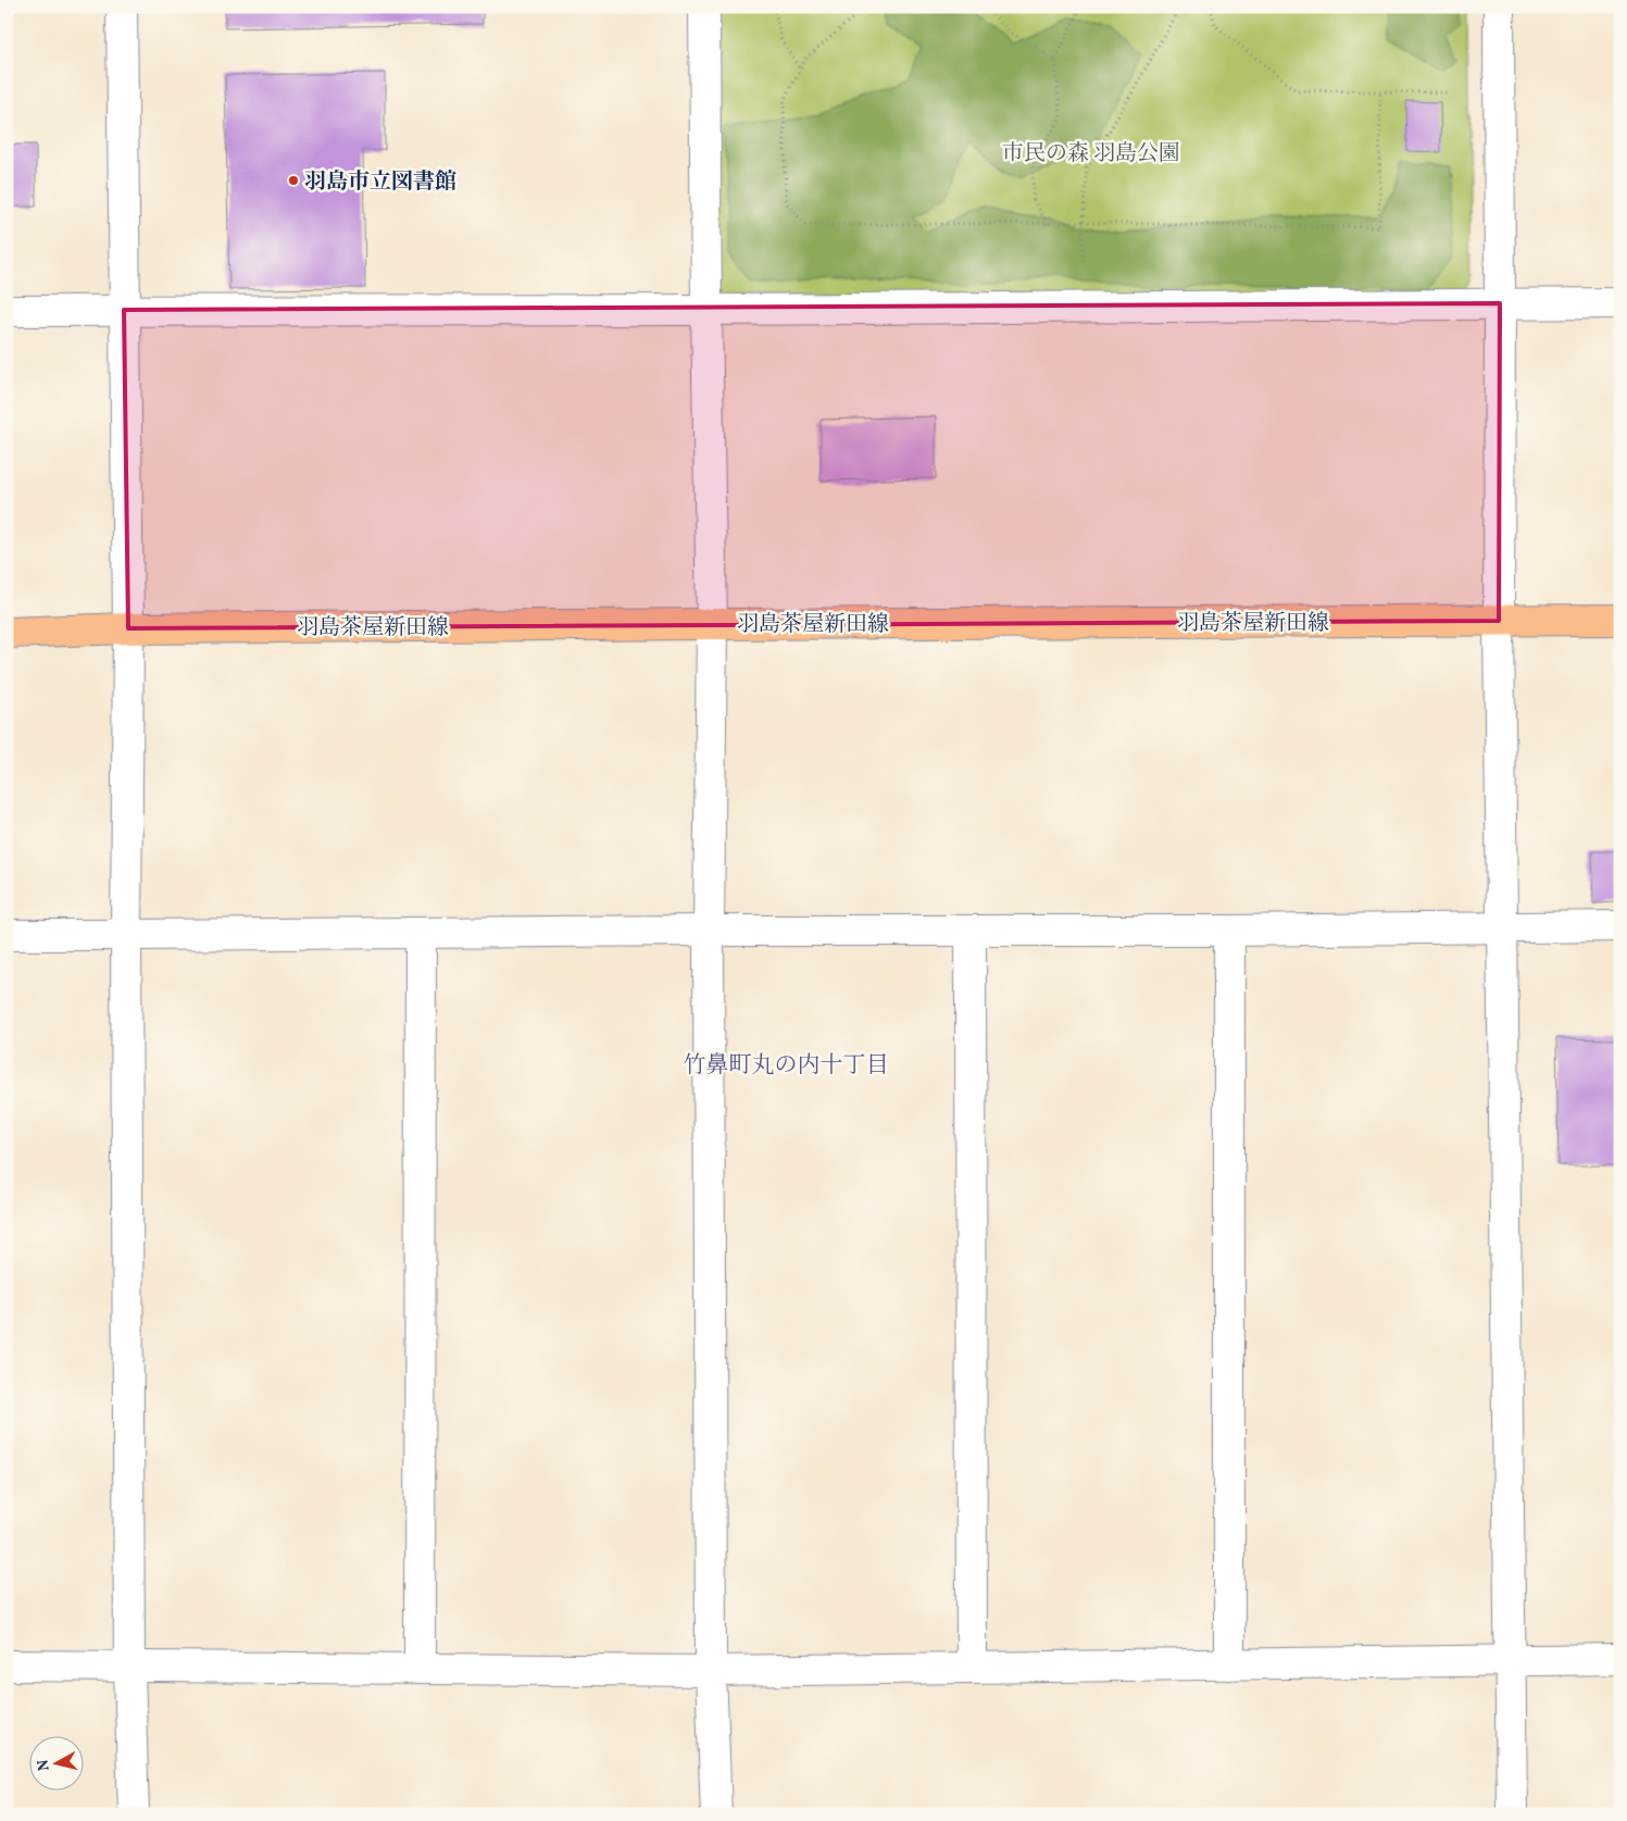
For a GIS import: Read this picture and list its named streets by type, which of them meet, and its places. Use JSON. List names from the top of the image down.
{
  "streets": {
    "main road": ["羽島茶屋新田線"]
  },
  "districts": ["竹鼻町丸の内十丁目"],
  "parks": ["市民の森 羽島公園"],
  "places": ["羽島市立図書館"],
  "north": "left"
}
